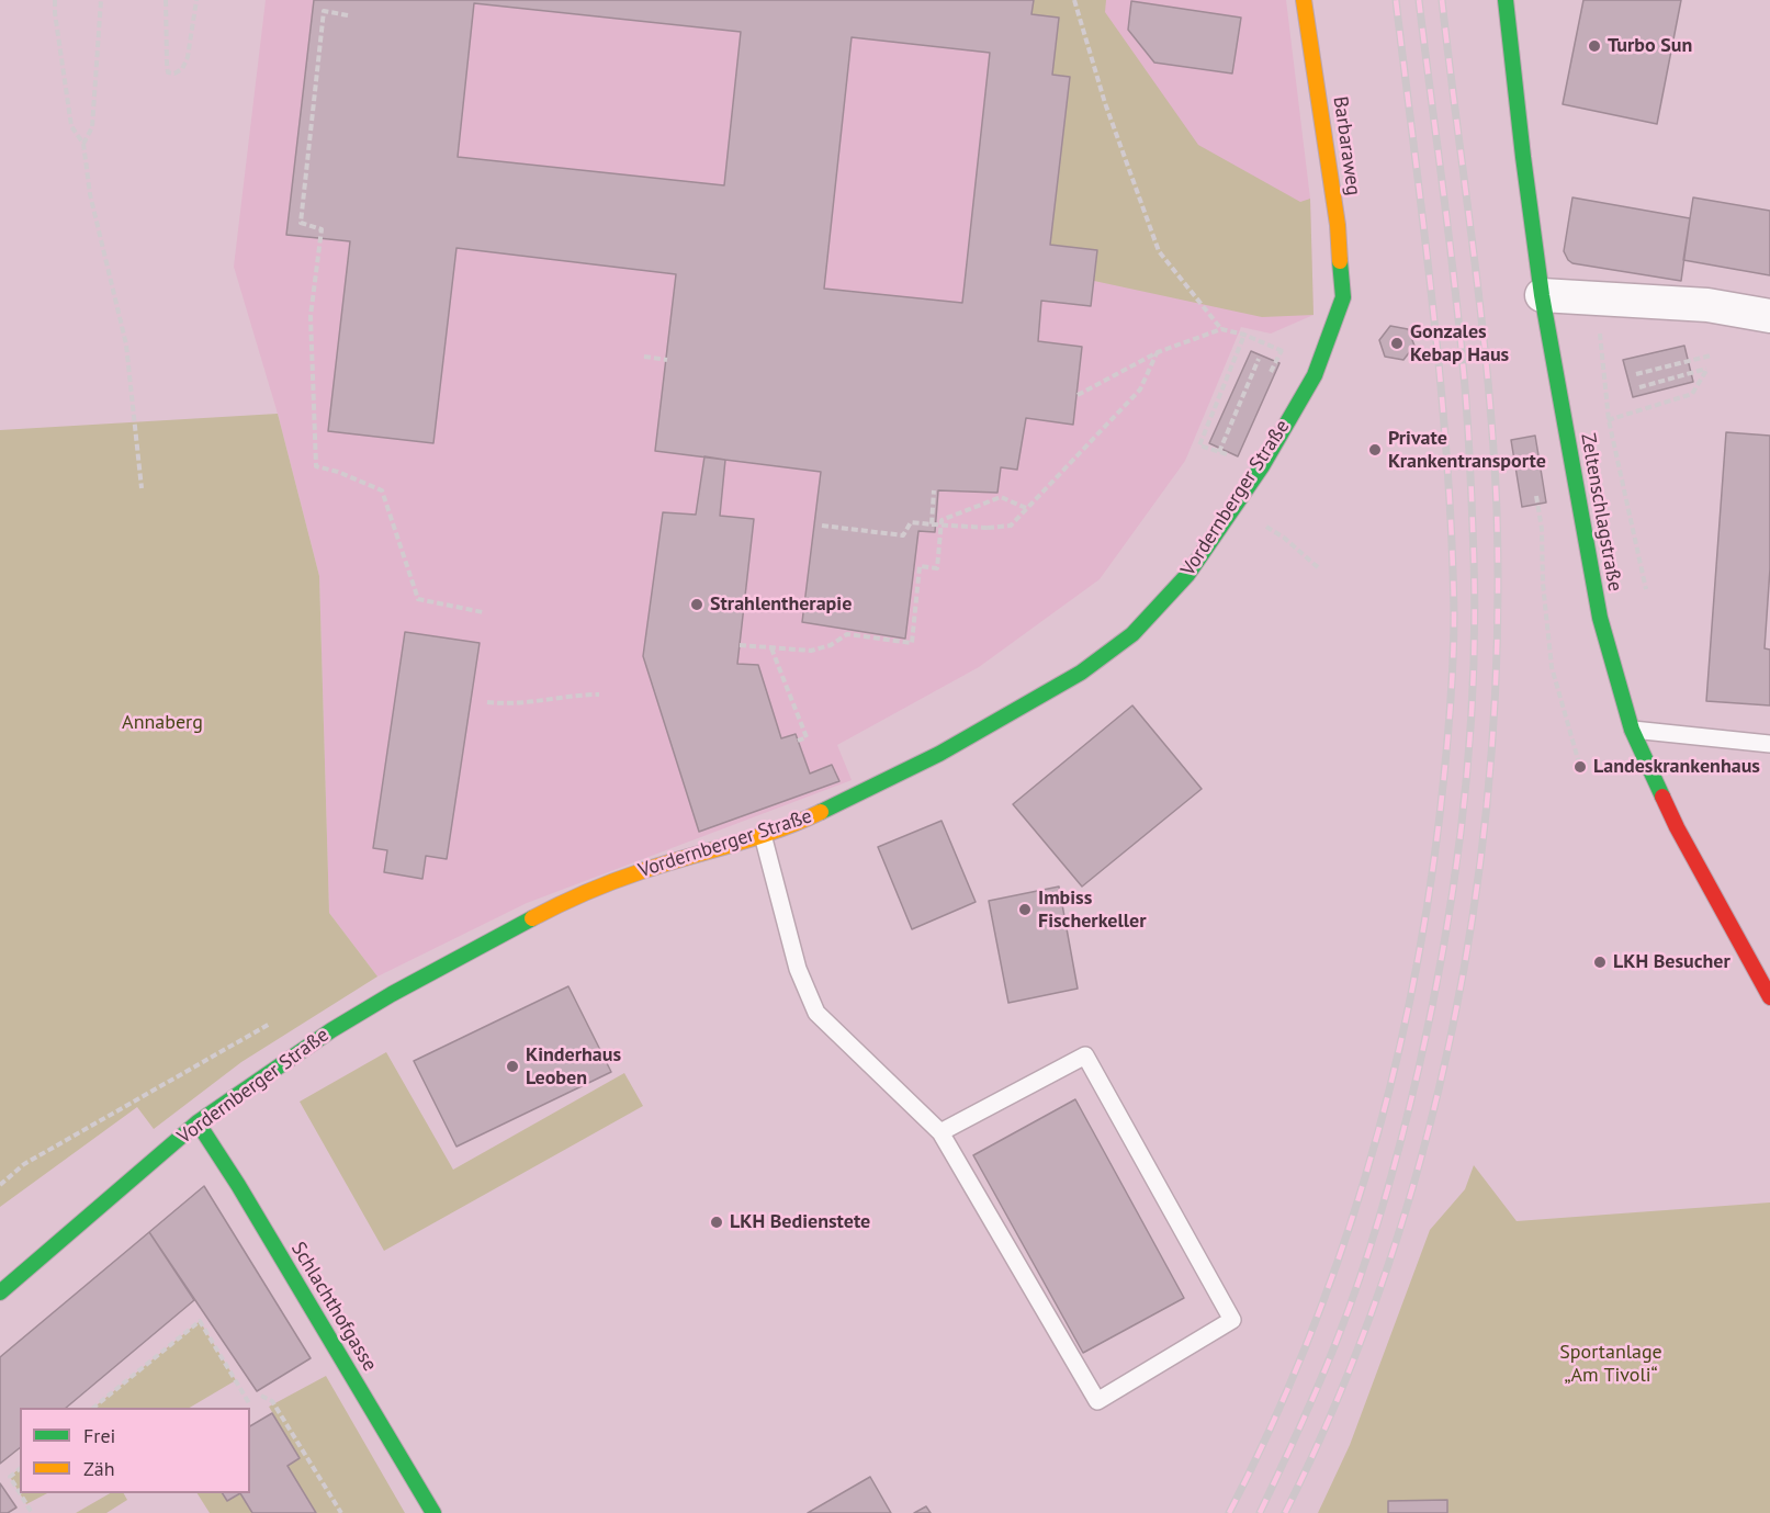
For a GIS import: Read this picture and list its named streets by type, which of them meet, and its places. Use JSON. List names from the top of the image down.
{
  "streets": {
    "street": [
      "Barbaraweg",
      "Vordernberger Straße",
      "Zeltenschlagstraße",
      "Schlachthofgasse"
    ]
  },
  "crossings": [
    ["Barbaraweg", "Vordernberger Straße"],
    ["Vordernberger Straße", "Schlachthofgasse"]
  ],
  "parks": ["Annaberg", "Sportanlage „Am Tivoli“"],
  "places": [
    "Turbo Sun",
    "Gonzales Kebap Haus",
    "Private Krankentransporte",
    "Strahlentherapie",
    "Landeskrankenhaus",
    "Imbiss Fischerkeller",
    "LKH Besucher",
    "Kinderhaus Leoben",
    "LKH Bedienstete"
  ],
  "legend": ["Frei", "Zäh"]
}
